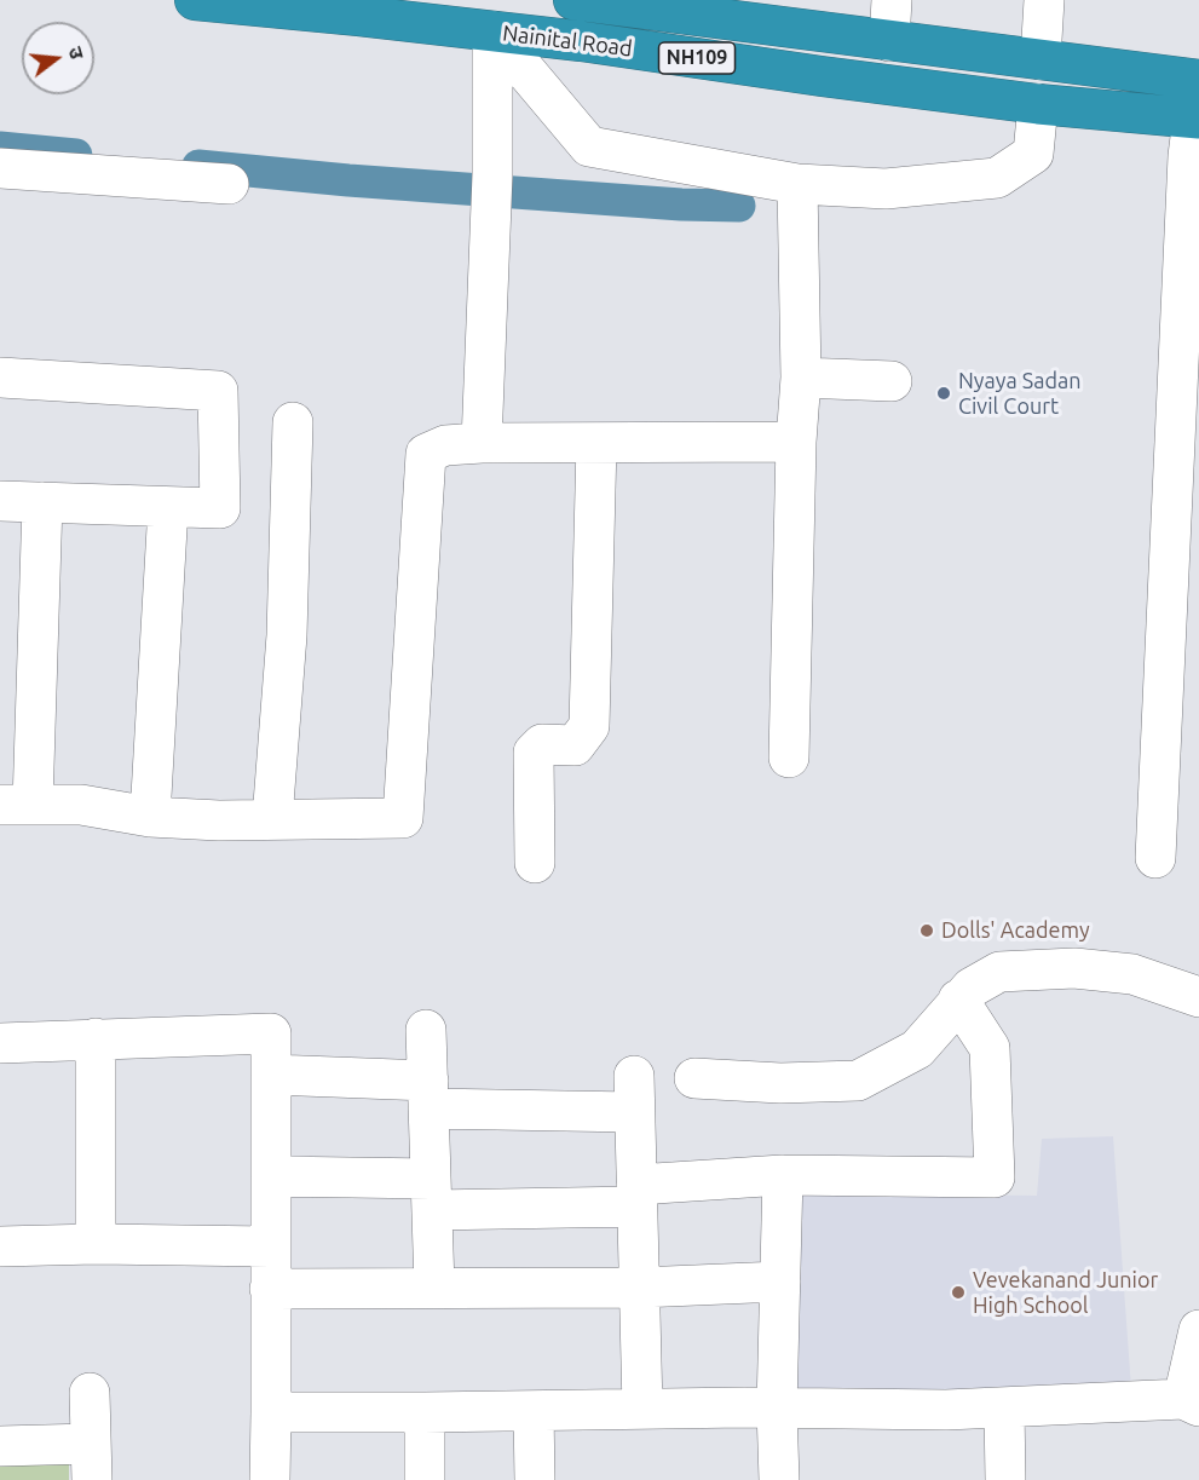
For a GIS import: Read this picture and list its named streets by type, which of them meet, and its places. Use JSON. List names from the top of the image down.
{
  "streets": {
    "highway": ["Nainital Road", "NH109"]
  },
  "places": ["Nyaya Sadan Civil Court", "Dolls' Academy", "Vevekanand Junior High School"],
  "north": "right"
}
